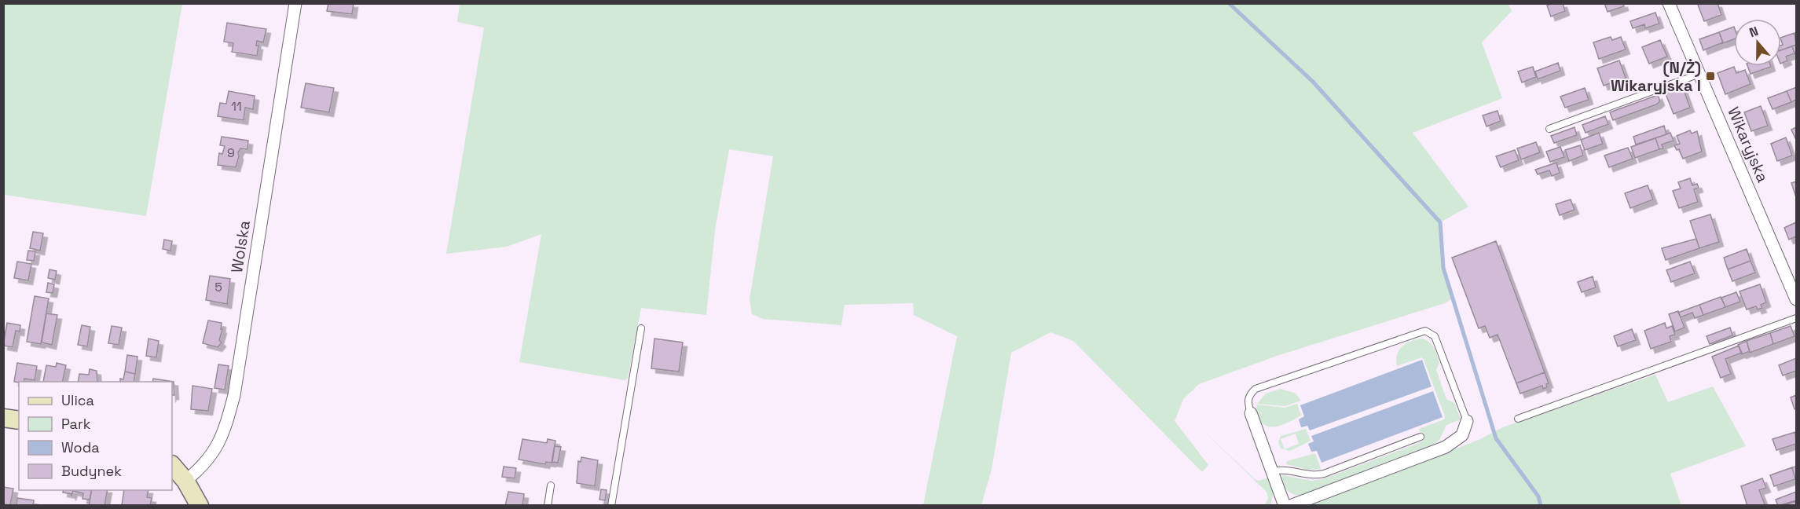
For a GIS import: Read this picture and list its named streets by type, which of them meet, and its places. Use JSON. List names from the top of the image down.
{
  "streets": {
    "street": ["Wikaryjska", "Wolska"]
  },
  "places": {
    "transit": ["(N/Ż) Wikaryjska I"]
  },
  "house_numbers": ["11", "9", "5"],
  "legend": [
    "Ulica",
    "Park",
    "Woda",
    "Budynek"
  ],
  "north": "top"
}
